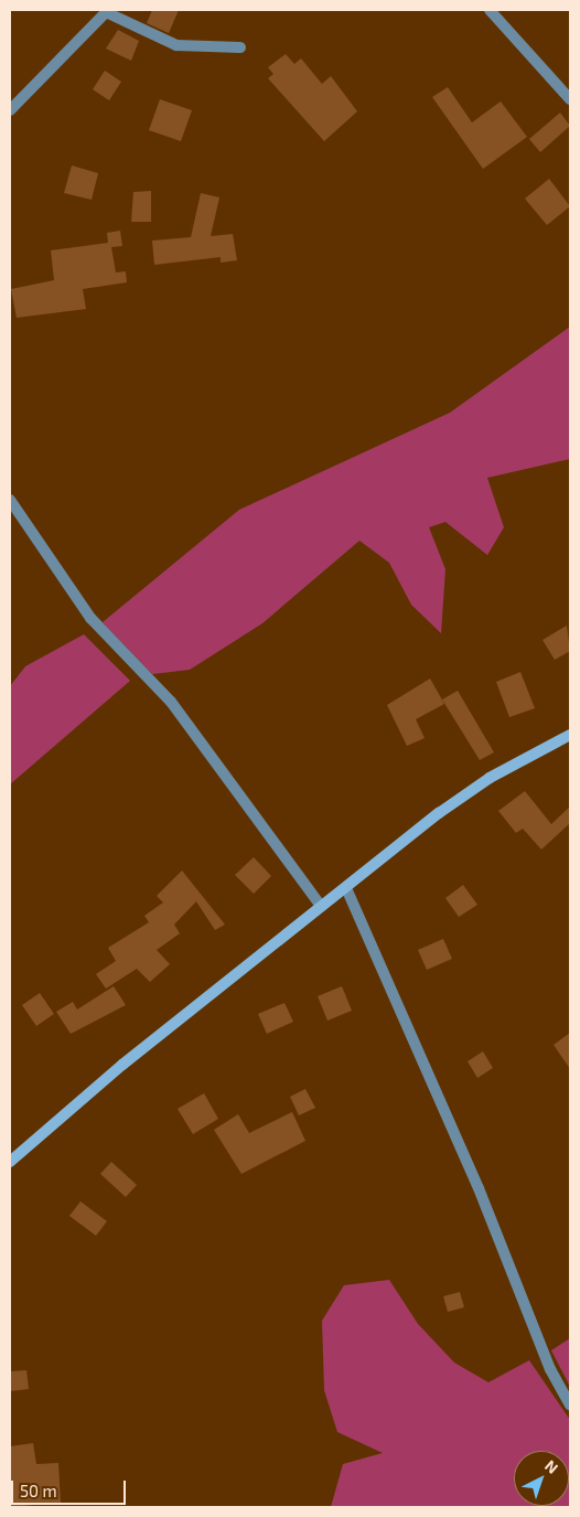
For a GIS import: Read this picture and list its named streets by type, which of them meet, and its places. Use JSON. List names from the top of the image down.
{
  "scale_bar": "50 m",
  "north": "top right"
}
